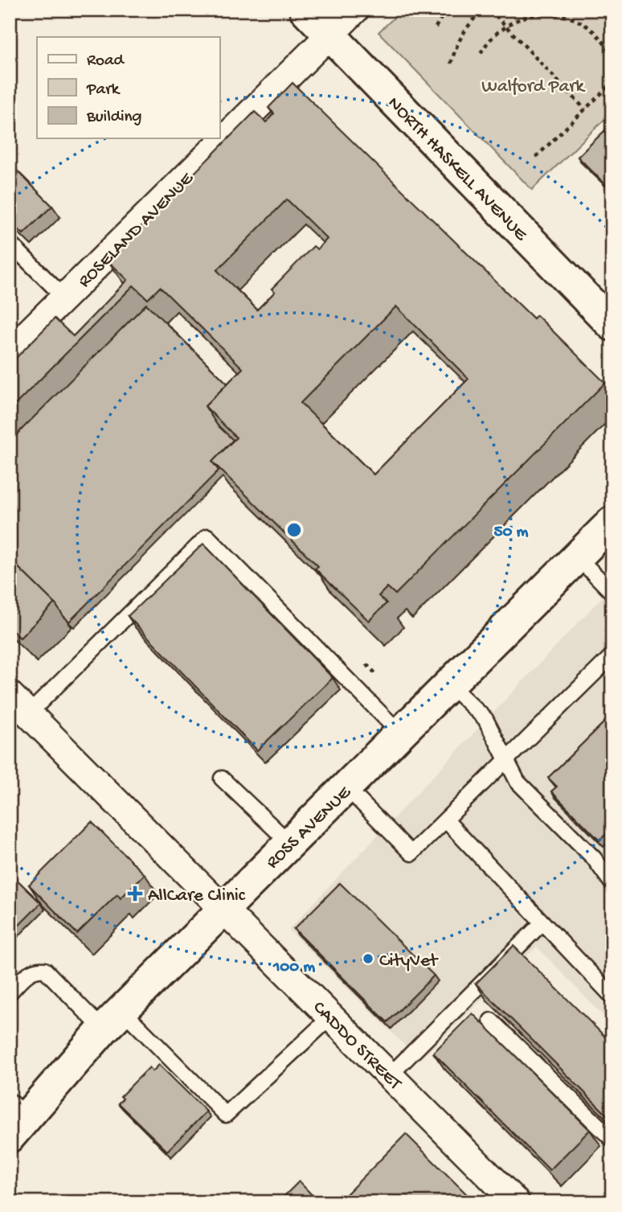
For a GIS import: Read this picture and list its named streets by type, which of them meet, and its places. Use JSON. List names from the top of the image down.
{
  "streets": {
    "main road": ["NORTH HASKELL AVENUE", "ROSS AVENUE"],
    "street": ["ROSELAND AVENUE", "CADDO STREET"]
  },
  "crossings": [
    ["NORTH HASKELL AVENUE", "ROSELAND AVENUE"],
    ["ROSS AVENUE", "CADDO STREET"]
  ],
  "parks": ["Walford Park"],
  "places": {
    "health": ["AllCare Clinic"],
    "other": ["CityVet"]
  },
  "legend": ["Road", "Park", "Building"],
  "rings": ["50 m", "100 m"]
}
